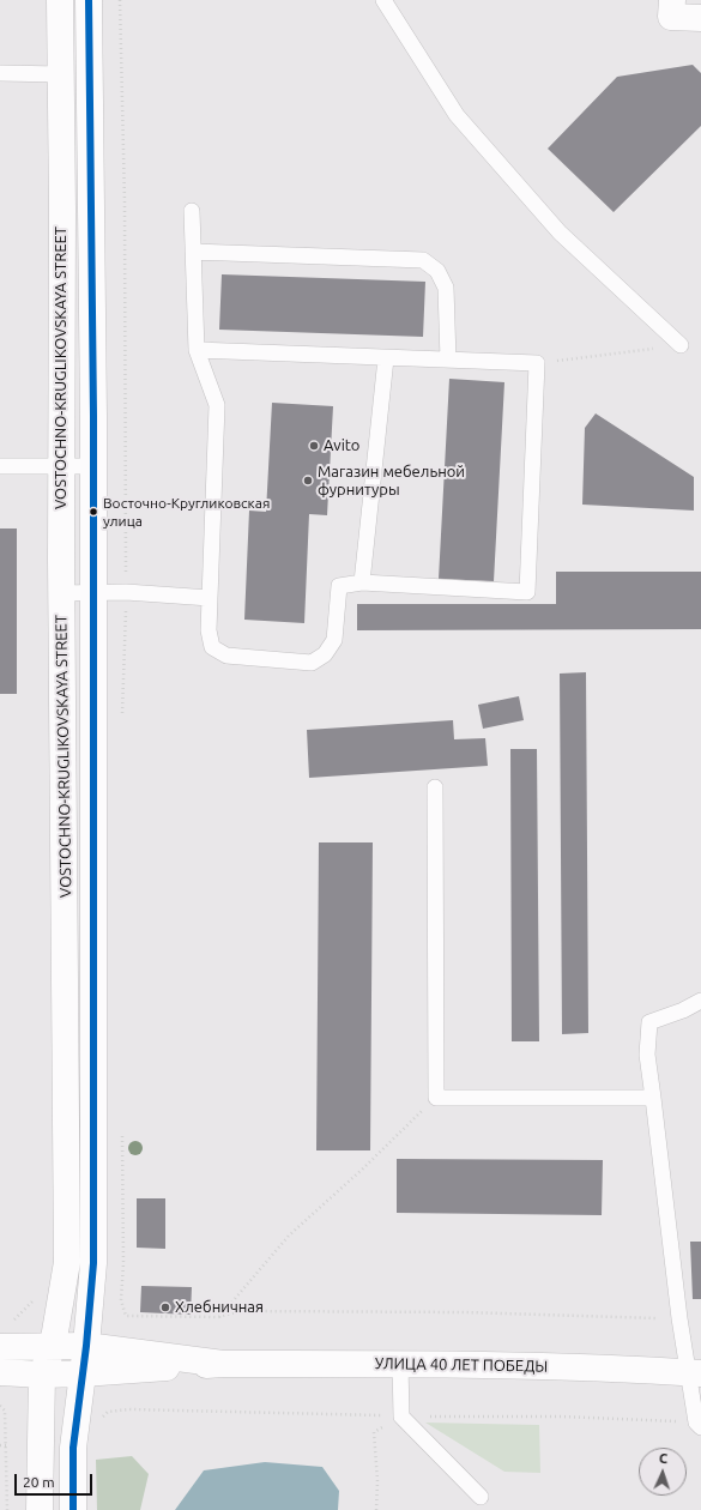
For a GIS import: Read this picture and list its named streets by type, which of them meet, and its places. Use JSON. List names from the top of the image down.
{
  "streets": {
    "street": ["VOSTOCHNO-KRUGLIKOVSKAYA STREET", "УЛИЦА 40 ЛЕТ ПОБЕДЫ"]
  },
  "crossings": [
    ["VOSTOCHNO-KRUGLIKOVSKAYA STREET", "УЛИЦА 40 ЛЕТ ПОБЕДЫ"]
  ],
  "places": [
    "Avito",
    "Магазин мебельной фурнитуры",
    "Восточно-Кругликовская улица",
    "Хлебничная"
  ],
  "scale_bar": "20 m",
  "north": "top"
}
